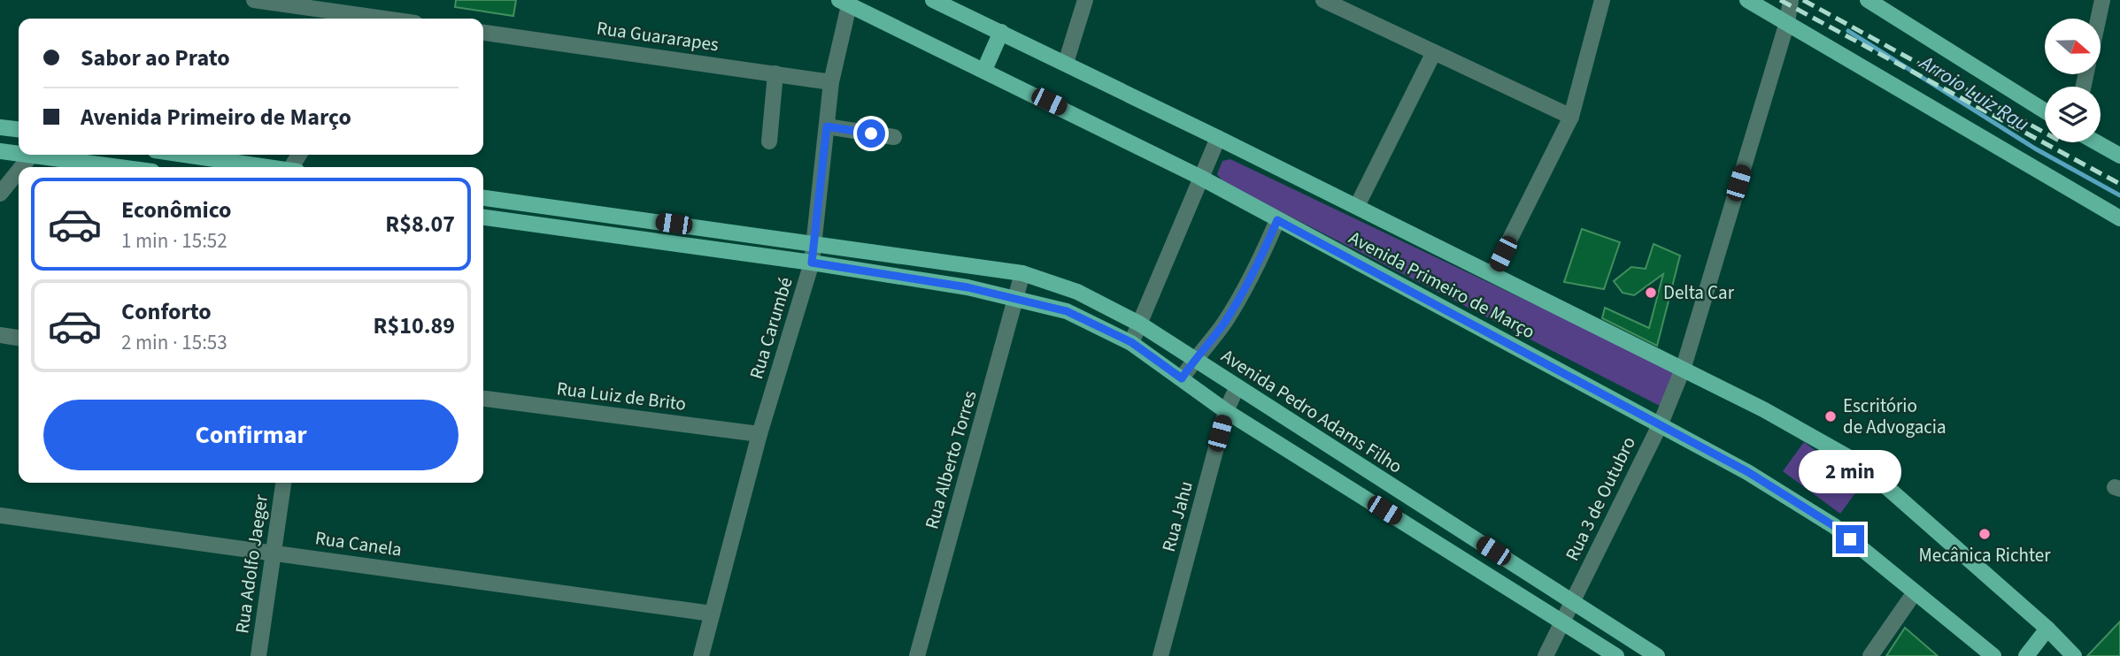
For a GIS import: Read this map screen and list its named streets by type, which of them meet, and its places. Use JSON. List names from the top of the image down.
{
  "streets": {
    "main road": ["Avenida Primeiro de Março", "Avenida Pedro Adams Filho"],
    "street": [
      "Rua Guararapes",
      "Rua Carumbé",
      "Rua Luiz de Brito",
      "Rua Alberto Torres",
      "Rua 3 de Outubro",
      "Rua Jahu",
      "Rua Canela",
      "Rua Adolfo Jaeger"
    ]
  },
  "crossings": [
    ["Rua Guararapes", "Rua Carumbé"],
    ["Avenida Primeiro de Março", "Rua Carumbé"],
    ["Avenida Primeiro de Março", "Rua 3 de Outubro"],
    ["Rua Carumbé", "Rua Luiz de Brito"],
    ["Rua Carumbé", "Avenida Pedro Adams Filho"],
    ["Rua Carumbé", "Rua Canela"],
    ["Avenida Pedro Adams Filho", "Rua Alberto Torres"],
    ["Avenida Pedro Adams Filho", "Rua 3 de Outubro"],
    ["Avenida Pedro Adams Filho", "Rua Jahu"],
    ["Rua Canela", "Rua Adolfo Jaeger"]
  ],
  "water": ["Arroio Luiz Rau"],
  "places": ["Delta Car", "Escritório de Advogacia", "Mecânica Richter"],
  "north": "right",
  "page": {
    "banner": ["Sabor ao Prato", "Avenida Primeiro de Março"],
    "list": [
      {
        "name": "Econômico",
        "note": "1 min · 15:52",
        "value": "R$8.07"
      },
      {
        "name": "Conforto",
        "note": "2 min · 15:53",
        "value": "R$10.89"
      }
    ],
    "buttons": "Confirmar",
    "bubble": "2 min"
  }
}
